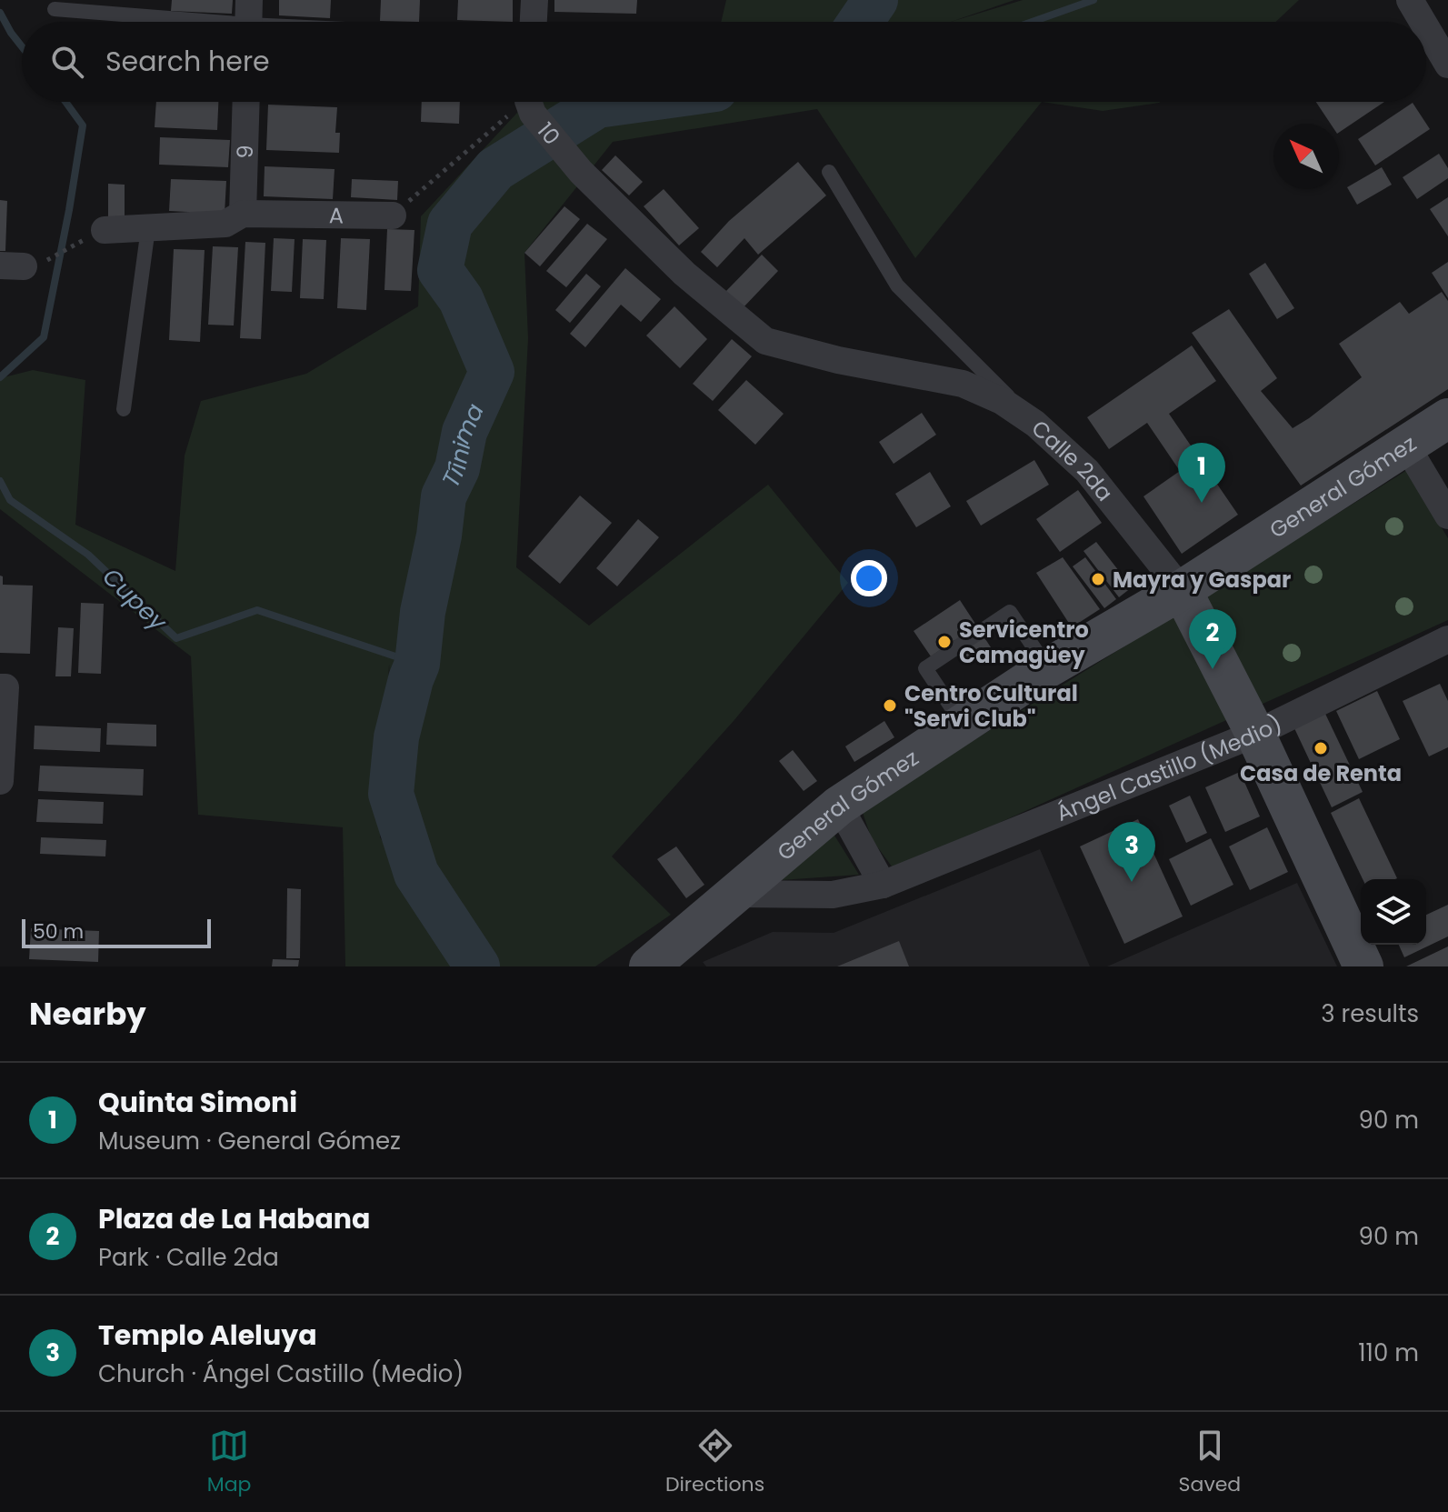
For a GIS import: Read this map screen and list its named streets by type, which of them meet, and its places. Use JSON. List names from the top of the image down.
{
  "streets": {
    "main road": ["Calle 2da", "General Gómez"],
    "street": [
      "10",
      "9",
      "A",
      "Ángel Castillo (Medio)"
    ]
  },
  "crossings": [
    ["10", "Calle 2da"],
    ["9", "A"],
    ["Calle 2da", "General Gómez"],
    ["Calle 2da", "Ángel Castillo (Medio)"],
    ["General Gómez", "Ángel Castillo (Medio)"]
  ],
  "water": ["Tíinima", "Cupey"],
  "places": [
    "Mayra y Gaspar",
    "Servicentro Camagüey",
    "Centro Cultural \"Servi Club\"",
    "Casa de Renta"
  ],
  "scale_bar": "50 m",
  "north": "top left",
  "page": {
    "search": "Search here",
    "pins": ["1", "2", "3"],
    "scale": "50 m",
    "heading": ["Nearby", "3 results"],
    "list": [
      {
        "mark": "1",
        "name": "Quinta Simoni",
        "note": "Museum · General Gómez",
        "value": "90 m"
      },
      {
        "mark": "2",
        "name": "Plaza de La Habana",
        "note": "Park · Calle 2da",
        "value": "90 m"
      },
      {
        "mark": "3",
        "name": "Templo Aleluya",
        "note": "Church · Ángel Castillo (Medio)",
        "value": "110 m"
      }
    ],
    "nav": ["Map", "Directions", "Saved"]
  }
}
